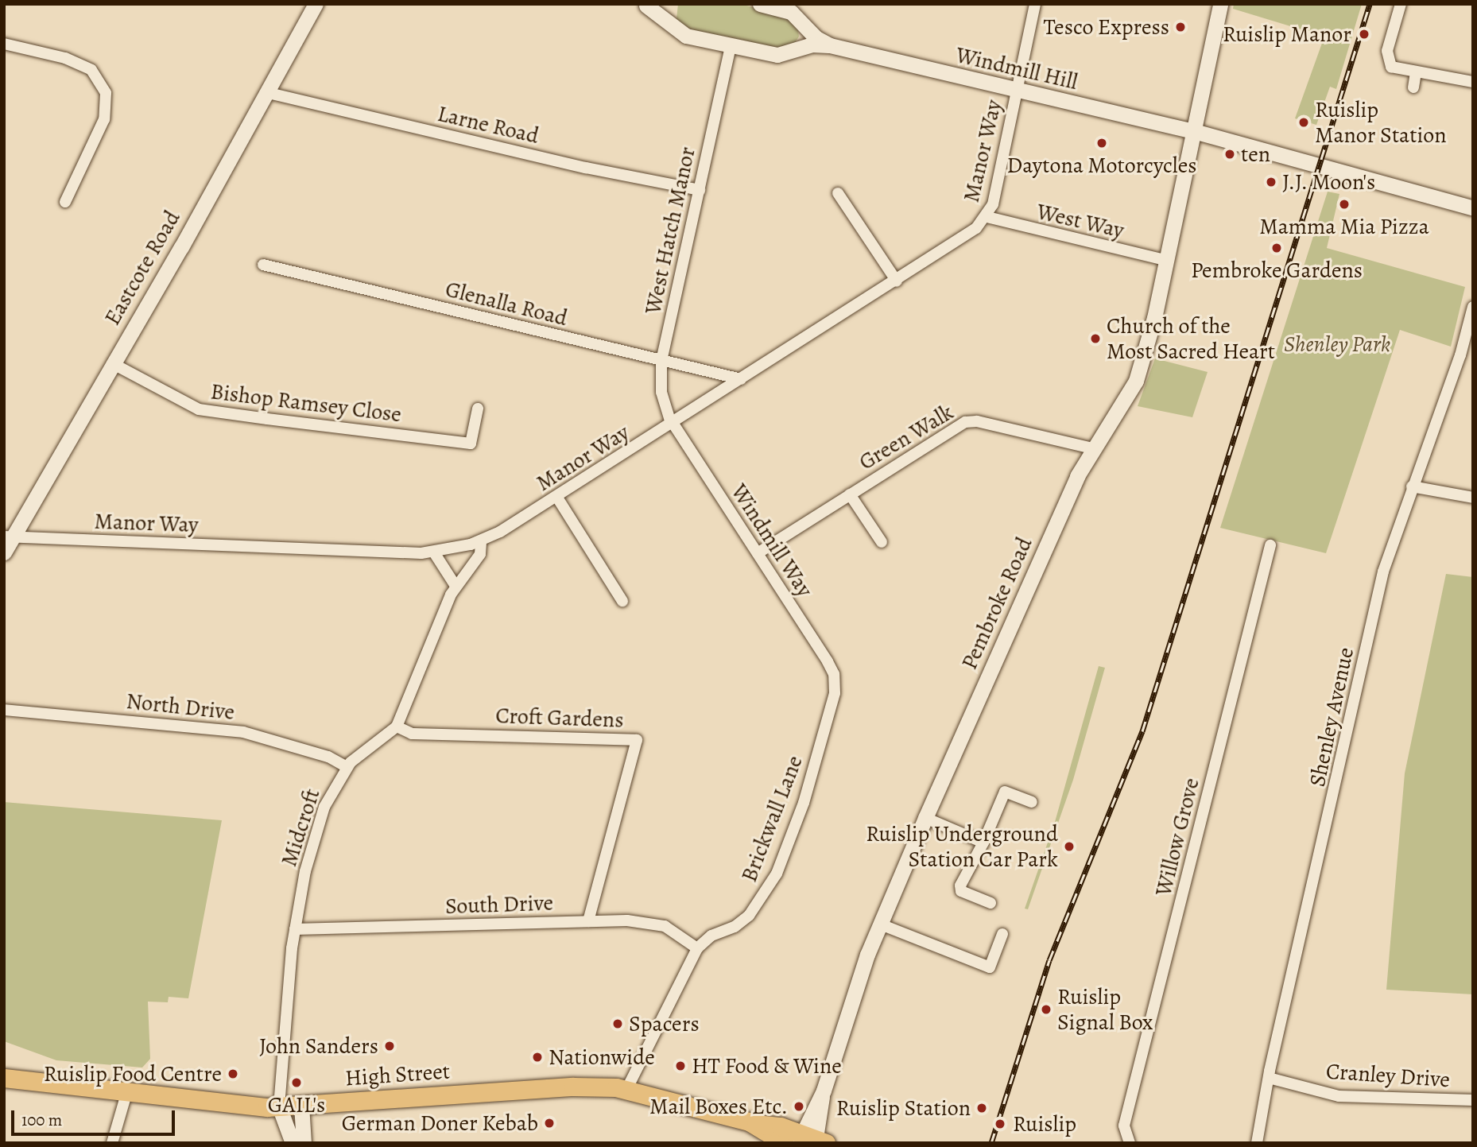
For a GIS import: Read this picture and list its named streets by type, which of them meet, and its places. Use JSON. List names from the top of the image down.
{
  "streets": {
    "main road": ["High Street"],
    "street": [
      "Windmill Hill",
      "Larne Road",
      "Manor Way",
      "West Way",
      "West Hatch Manor",
      "Eastcote Road",
      "Glenalla Road",
      "Bishop Ramsey Close",
      "Green Walk",
      "Windmill Way",
      "Pembroke Road",
      "North Drive",
      "Shenley Avenue",
      "Croft Gardens",
      "Brickwall Lane",
      "Midcroft",
      "Willow Grove",
      "South Drive",
      "Cranley Drive"
    ]
  },
  "crossings": [
    ["Windmill Hill", "Manor Way"],
    ["Windmill Hill", "West Hatch Manor"],
    ["Windmill Hill", "Pembroke Road"],
    ["Larne Road", "West Hatch Manor"],
    ["Larne Road", "Eastcote Road"],
    ["Manor Way", "West Way"],
    ["Manor Way", "West Hatch Manor"],
    ["Manor Way", "Eastcote Road"],
    ["Manor Way", "Glenalla Road"],
    ["Manor Way", "Windmill Way"],
    ["Manor Way", "Midcroft"],
    ["West Way", "Pembroke Road"],
    ["West Hatch Manor", "Glenalla Road"],
    ["West Hatch Manor", "Windmill Way"],
    ["Eastcote Road", "Bishop Ramsey Close"],
    ["Green Walk", "Windmill Way"],
    ["Green Walk", "Pembroke Road"],
    ["Windmill Way", "Brickwall Lane"],
    ["Pembroke Road", "High Street"],
    ["North Drive", "Midcroft"],
    ["Shenley Avenue", "Cranley Drive"],
    ["Croft Gardens", "Midcroft"],
    ["Croft Gardens", "South Drive"],
    ["Brickwall Lane", "South Drive"],
    ["Brickwall Lane", "High Street"],
    ["Midcroft", "South Drive"],
    ["Midcroft", "High Street"]
  ],
  "parks": ["Shenley Park"],
  "places": [
    "Tesco Express",
    "Ruislip Manor",
    "Ruislip Manor Station",
    "Daytona Motorcycles",
    "ten",
    "J.J. Moon's",
    "Mamma Mia Pizza",
    "Pembroke Gardens",
    "Church of the Most Sacred Heart",
    "Ruislip Underground Station Car Park",
    "Ruislip Signal Box",
    "Spacers",
    "John Sanders",
    "Nationwide",
    "HT Food & Wine",
    "Ruislip Food Centre",
    "GAIL's",
    "Mail Boxes Etc.",
    "Ruislip Station",
    "German Doner Kebab",
    "Ruislip"
  ],
  "scale_bar": "100 m"
}
